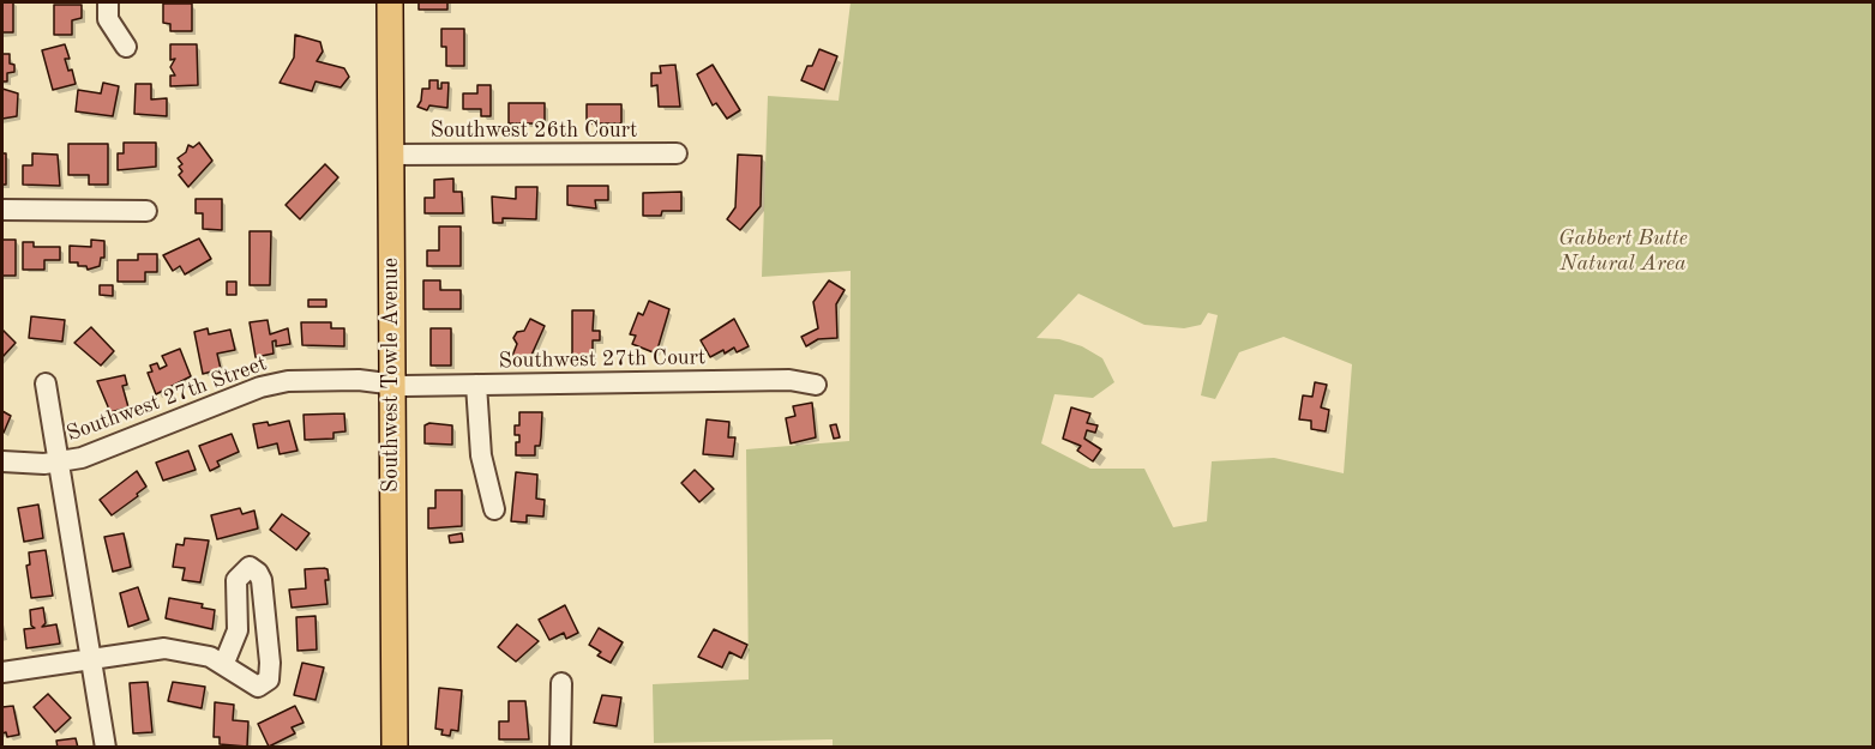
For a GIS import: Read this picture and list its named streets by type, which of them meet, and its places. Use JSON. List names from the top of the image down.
{
  "streets": {
    "main road": ["Southwest Towle Avenue"],
    "street": ["Southwest 26th Court", "Southwest 27th Court", "Southwest 27th Street"]
  },
  "crossings": [
    ["Southwest 26th Court", "Southwest Towle Avenue"],
    ["Southwest 27th Court", "Southwest Towle Avenue"],
    ["Southwest 27th Court", "Southwest 27th Street"],
    ["Southwest Towle Avenue", "Southwest 27th Street"]
  ],
  "parks": ["Gabbert Butte Natural Area"]
}
